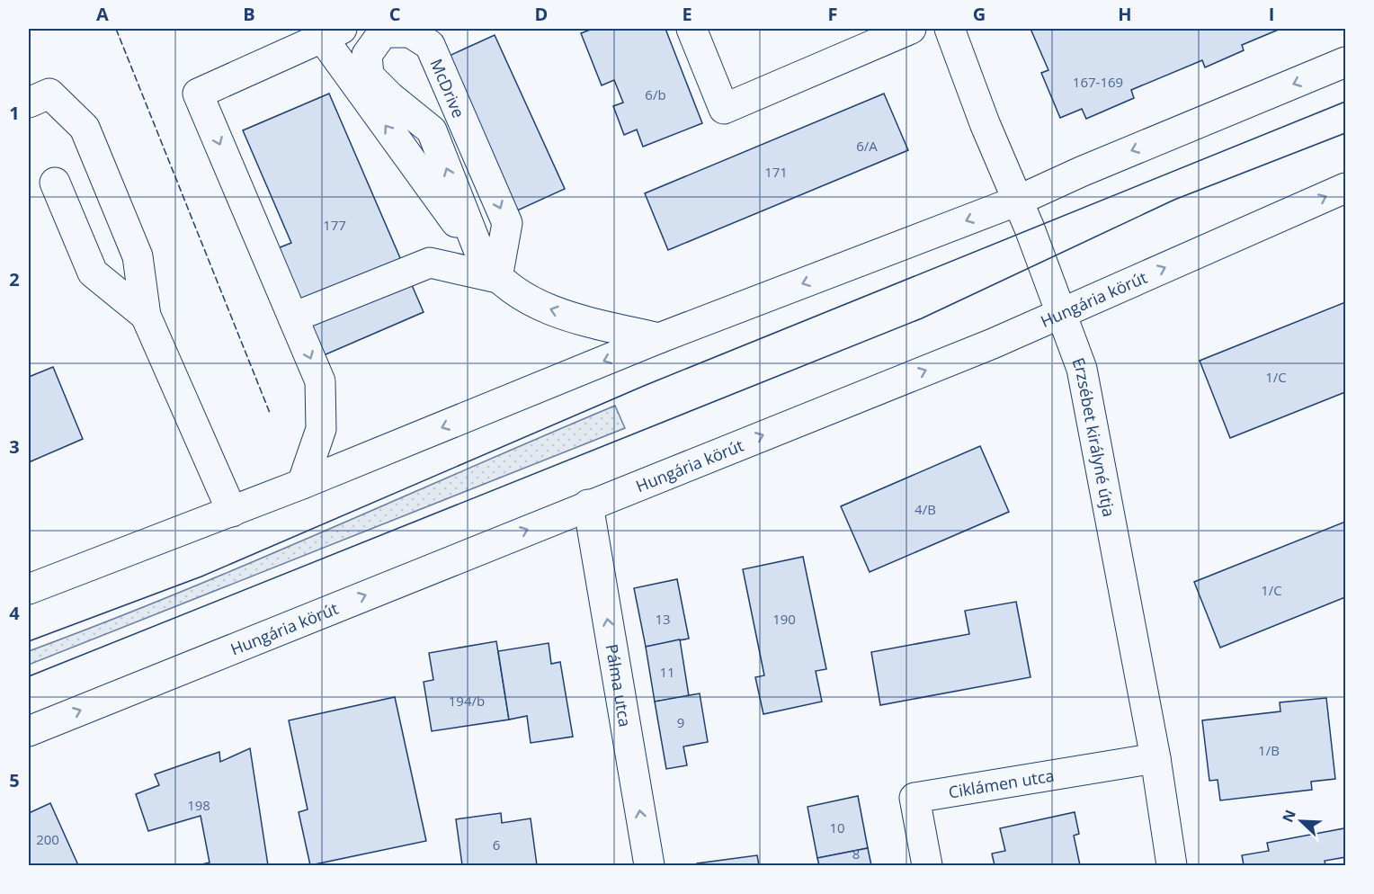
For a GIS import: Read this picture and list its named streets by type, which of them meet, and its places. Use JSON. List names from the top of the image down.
{
  "streets": {
    "main road": [
      "McDrive",
      "Hungária körút",
      "Erzsébet királyné útja",
      "Pálma utca",
      "Ciklámen utca"
    ]
  },
  "crossings": [
    ["Hungária körút", "Erzsébet királyné útja"],
    ["Hungária körút", "Pálma utca"],
    ["Erzsébet királyné útja", "Ciklámen utca"]
  ],
  "one_way": ["Pálma utca"],
  "house_numbers": [
    "167-169",
    "6/b",
    "6/A",
    "171",
    "177",
    "1/C",
    "4/B",
    "1/C",
    "13",
    "190",
    "11",
    "194/b",
    "9",
    "1/B",
    "198",
    "10",
    "200",
    "6",
    "8"
  ],
  "north": "top left",
  "grid": {
    "columns": [
      "A",
      "B",
      "C",
      "D",
      "E",
      "F",
      "G",
      "H",
      "I"
    ],
    "rows": [
      "1",
      "2",
      "3",
      "4",
      "5"
    ]
  }
}
